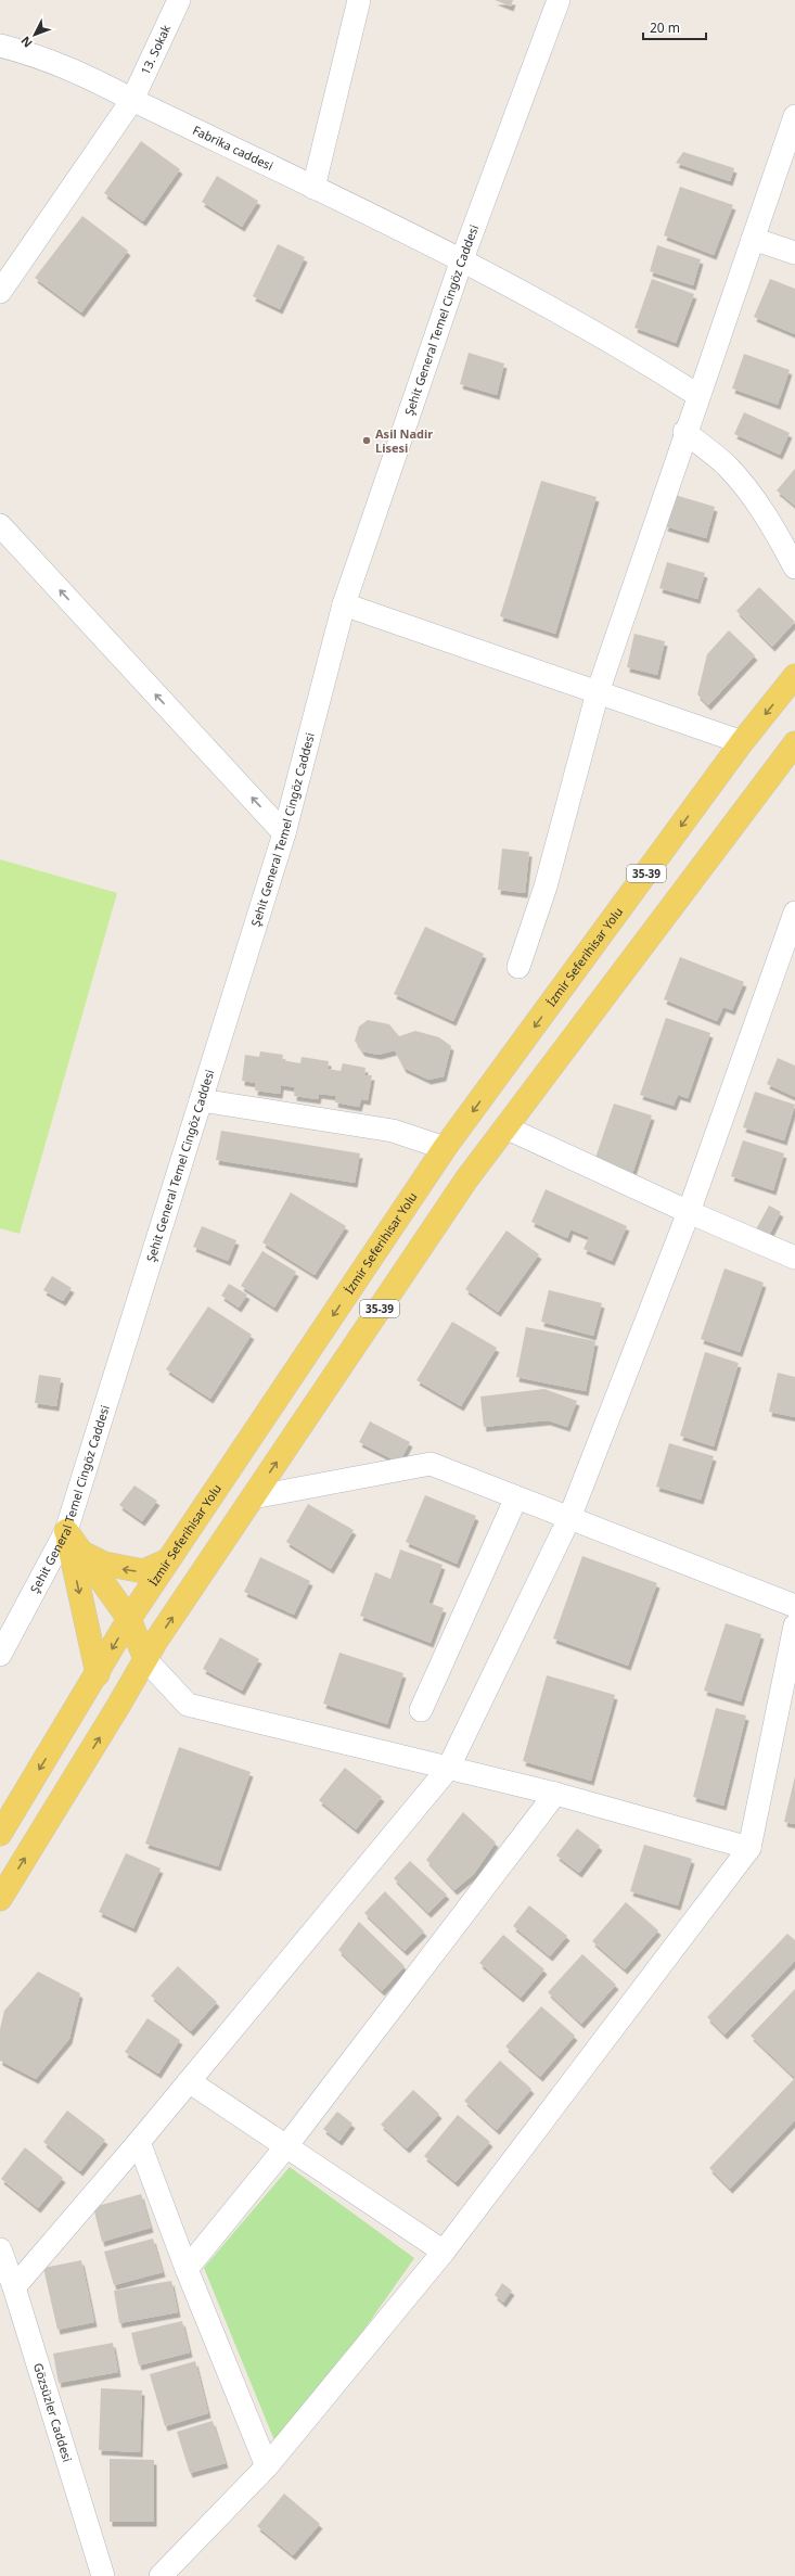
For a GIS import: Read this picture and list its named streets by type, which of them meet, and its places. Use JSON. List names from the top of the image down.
{
  "streets": {
    "main road": ["35-39", "İzmir Seferihisar Yolu"],
    "street": [
      "13. Sokak",
      "Fabrika caddesi",
      "Şehit General Temel Cingöz Caddesi",
      "Gözsüzler Caddesi"
    ]
  },
  "crossings": [
    ["13. Sokak", "Fabrika caddesi"],
    ["Fabrika caddesi", "Şehit General Temel Cingöz Caddesi"]
  ],
  "places": ["Asil Nadir Lisesi"],
  "scale_bar": "20 m",
  "north": "bottom left"
}
